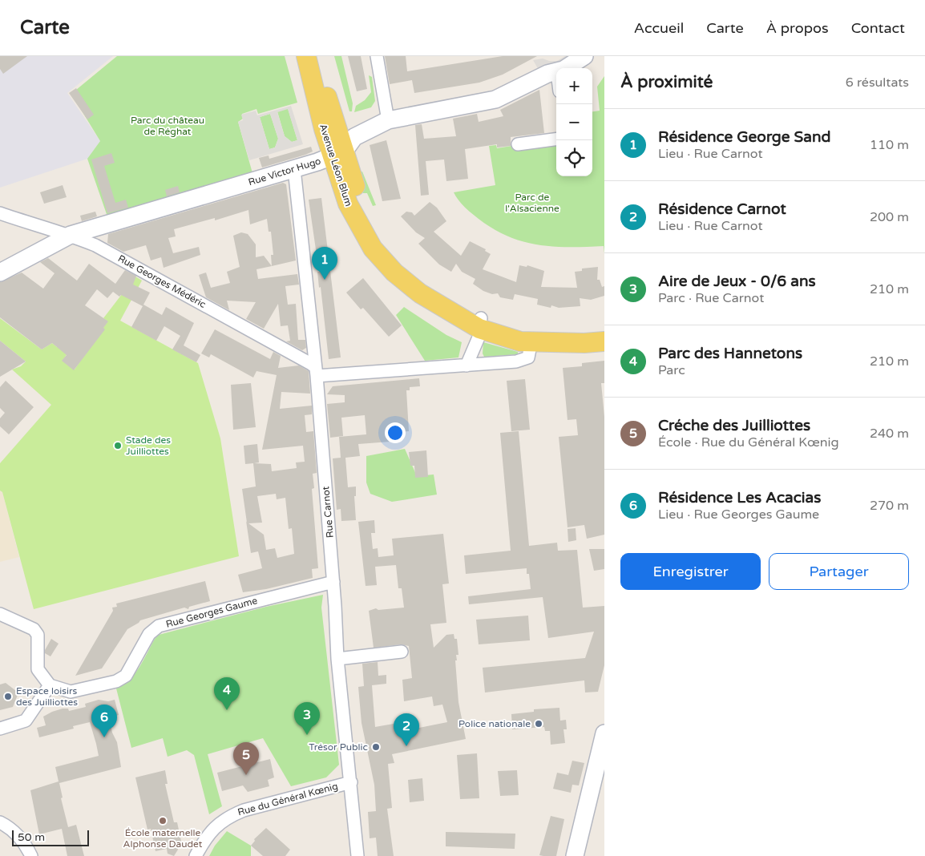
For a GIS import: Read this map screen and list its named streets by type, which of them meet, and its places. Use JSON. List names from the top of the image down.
{
  "streets": {
    "main road": ["Avenue Léon Blum"],
    "street": [
      "Rue Victor Hugo",
      "Rue Georges Médéric",
      "Rue Carnot",
      "Rue Georges Gaume",
      "Rue du Général Kœnig"
    ]
  },
  "crossings": [
    ["Avenue Léon Blum", "Rue Victor Hugo"],
    ["Rue Victor Hugo", "Rue Georges Médéric"],
    ["Rue Victor Hugo", "Rue Carnot"],
    ["Rue Georges Médéric", "Rue Carnot"],
    ["Rue Carnot", "Rue Georges Gaume"],
    ["Rue Carnot", "Rue du Général Kœnig"]
  ],
  "parks": ["Parc du château de Réghat", "Parc de l'Alsacienne"],
  "places": [
    "Stade des Juilliottes",
    "Espace loisirs des Juilliottes",
    "Police nationale",
    "Trésor Public",
    "École maternelle Alphonse Daudet"
  ],
  "scale_bar": "50 m",
  "page": {
    "header": "Carte",
    "nav": [
      "Accueil",
      "Carte",
      "À propos",
      "Contact"
    ],
    "heading": ["À proximité", "6 résultats"],
    "map_buttons": ["+", "−"],
    "list": [
      {
        "mark": "1",
        "name": "Résidence George Sand",
        "note": "Lieu · Rue Carnot",
        "value": "110 m"
      },
      {
        "mark": "2",
        "name": "Résidence Carnot",
        "note": "Lieu · Rue Carnot",
        "value": "200 m"
      },
      {
        "mark": "3",
        "name": "Aire de Jeux - 0/6 ans",
        "note": "Parc · Rue Carnot",
        "value": "210 m"
      },
      {
        "mark": "4",
        "name": "Parc des Hannetons",
        "note": "Parc",
        "value": "210 m"
      },
      {
        "mark": "5",
        "name": "Créche des Juilliottes",
        "note": "École · Rue du Général Kœnig",
        "value": "240 m"
      },
      {
        "mark": "6",
        "name": "Résidence Les Acacias",
        "note": "Lieu · Rue Georges Gaume",
        "value": "270 m"
      }
    ],
    "pins": [
      "1",
      "4",
      "3",
      "6",
      "2",
      "5"
    ],
    "buttons": ["Enregistrer", "Partager"],
    "scale": "50 m"
  }
}
